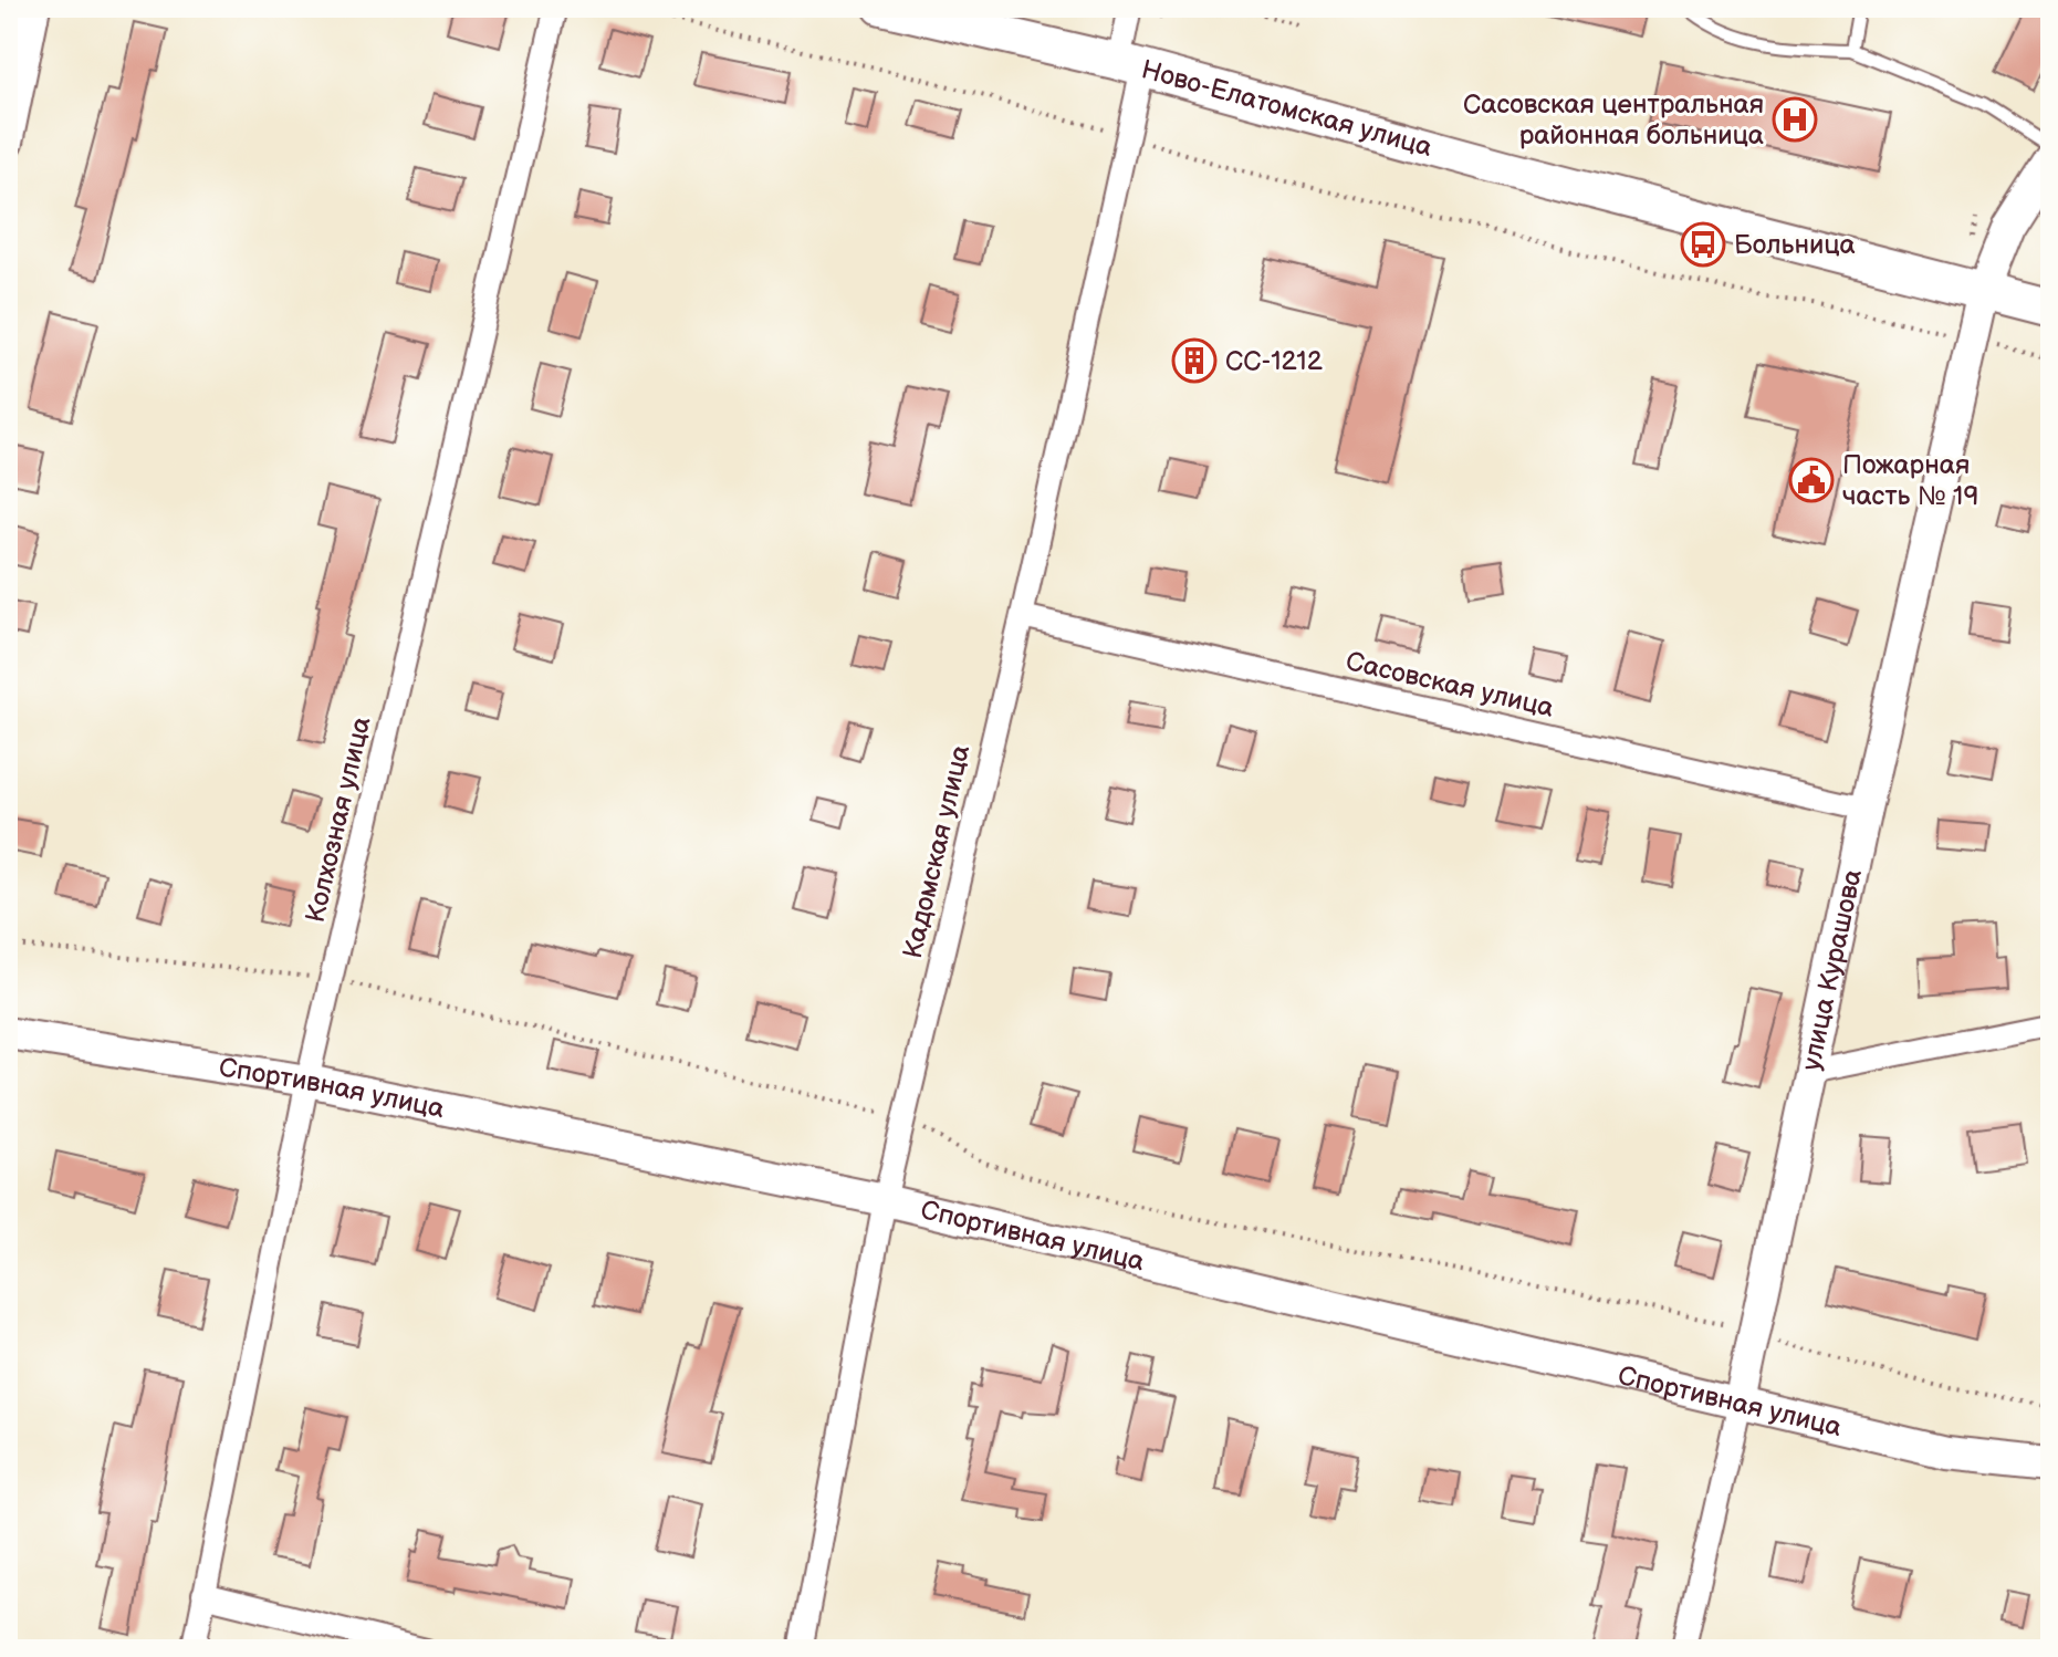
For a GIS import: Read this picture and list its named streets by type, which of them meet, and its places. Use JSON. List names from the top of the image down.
{
  "streets": {
    "main road": ["Ново-Елатомская улица"],
    "street": [
      "Сасовская улица",
      "Колхозная улица",
      "Кадомская улица",
      "улица Курашова",
      "Спортивная улица"
    ]
  },
  "crossings": [
    ["Ново-Елатомская улица", "Кадомская улица"],
    ["Ново-Елатомская улица", "улица Курашова"],
    ["Сасовская улица", "Кадомская улица"],
    ["Сасовская улица", "улица Курашова"],
    ["Колхозная улица", "Спортивная улица"],
    ["Кадомская улица", "Спортивная улица"],
    ["улица Курашова", "Спортивная улица"]
  ],
  "places": {
    "hospital": ["Сасовская центральная районная больница"],
    "bus stop": ["Больница"],
    "building": ["СС-1212"],
    "public building": ["Пожарная часть № 19"]
  }
}
